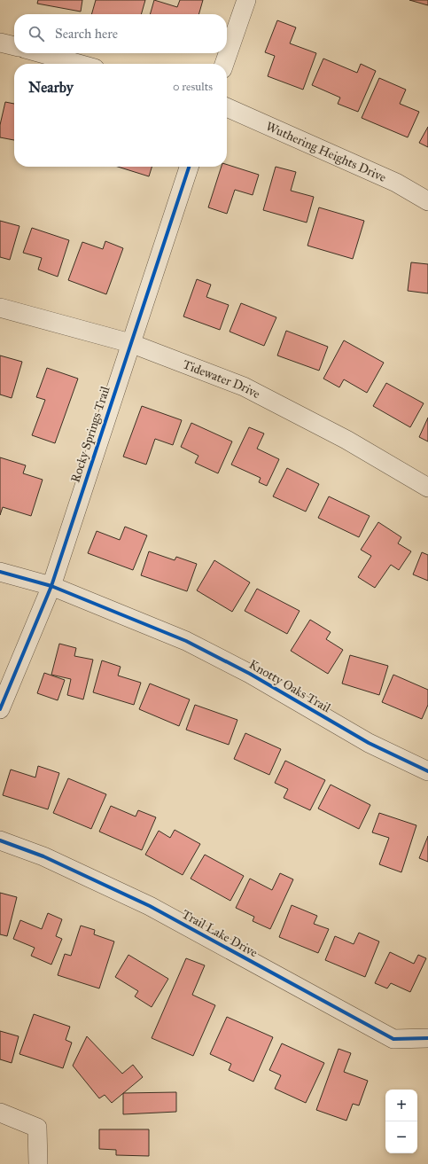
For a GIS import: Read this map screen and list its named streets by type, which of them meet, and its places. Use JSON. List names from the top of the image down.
{
  "streets": {
    "street": [
      "Wuthering Heights Drive",
      "Tidewater Drive",
      "Rocky Springs Trail",
      "Knotty Oaks Trail",
      "Trail Lake Drive"
    ]
  },
  "crossings": [
    ["Tidewater Drive", "Rocky Springs Trail"],
    ["Rocky Springs Trail", "Knotty Oaks Trail"]
  ],
  "page": {
    "search": "Search here",
    "heading": ["Nearby", "0 results"],
    "map_buttons": ["+", "−"]
  }
}
